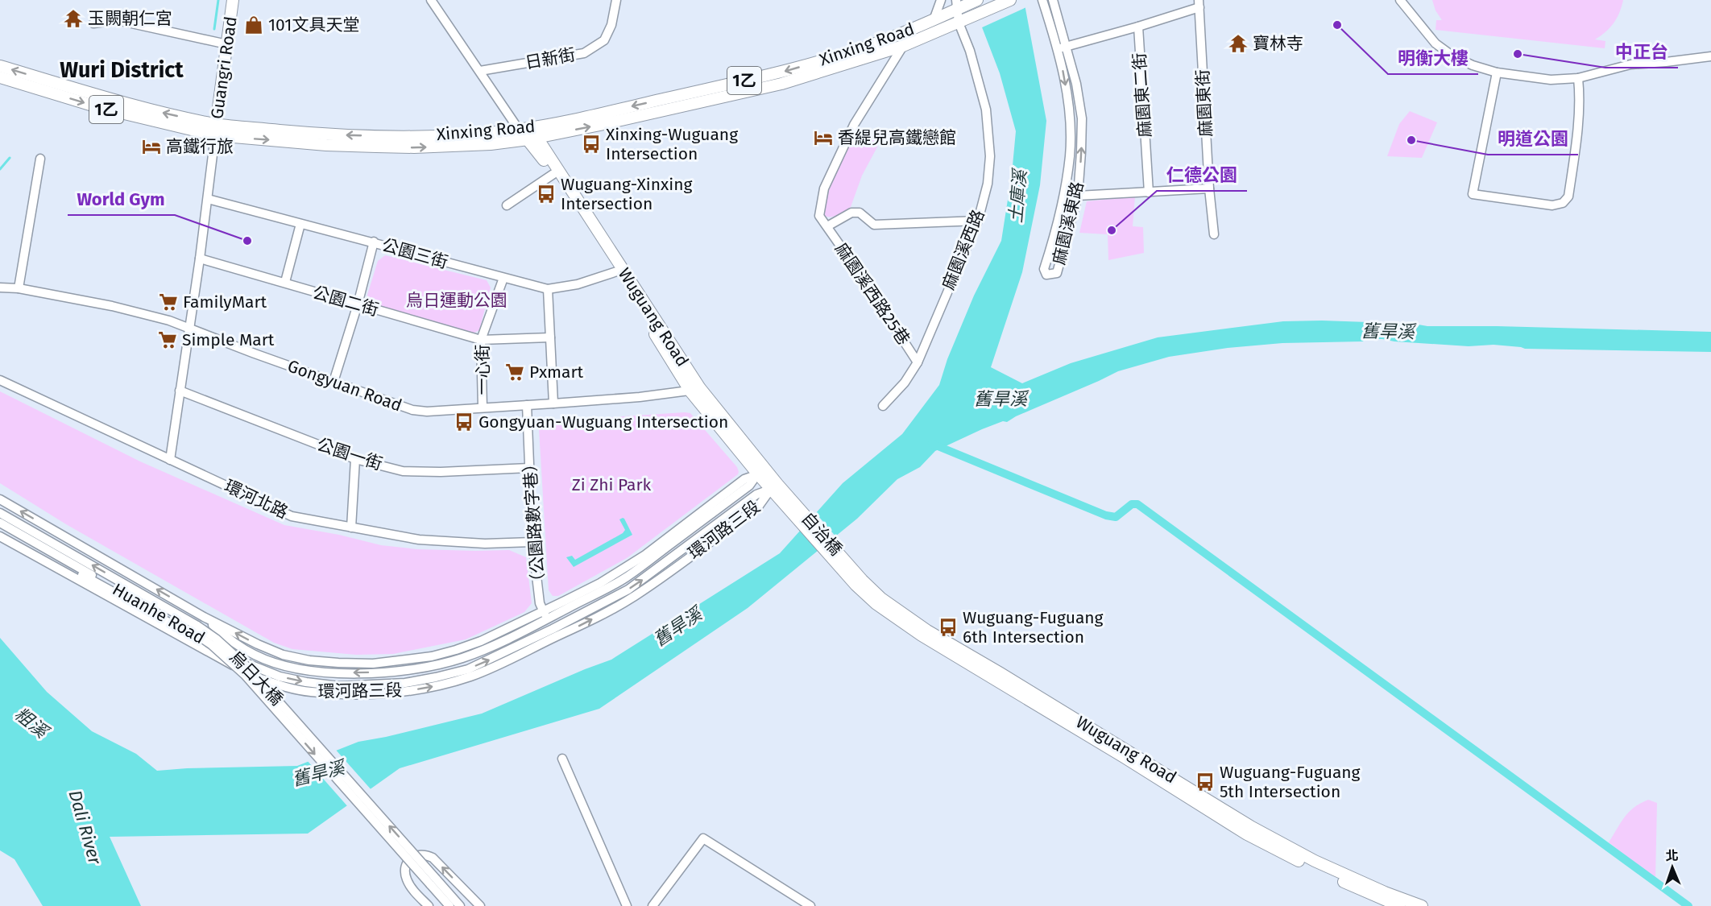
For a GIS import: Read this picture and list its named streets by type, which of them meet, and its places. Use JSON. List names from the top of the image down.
{
  "streets": {
    "main road": [
      "Xinxing Road",
      "Guangri Road",
      "1乙",
      "Wuguang Road",
      "自治橋"
    ],
    "street": [
      "日新街",
      "麻園東二街",
      "麻園東街",
      "麻園溪東路",
      "麻園溪西路",
      "公園三街",
      "麻園溪西路25巷",
      "公園二街",
      "一心街",
      "Gongyuan Road",
      "公園一街",
      "環河北路",
      "（公園路數字巷）",
      "環河路三段",
      "Huanhe Road",
      "烏日大橋"
    ]
  },
  "crossings": [
    ["Xinxing Road", "Guangri Road"],
    ["Xinxing Road", "1乙"],
    ["Xinxing Road", "麻園溪西路"],
    ["Xinxing Road", "麻園溪西路25巷"],
    ["Xinxing Road", "Wuguang Road"],
    ["1乙", "麻園溪西路"],
    ["麻園東二街", "麻園東街"],
    ["麻園東二街", "麻園溪東路"],
    ["麻園溪西路", "麻園溪西路25巷"],
    ["公園三街", "Wuguang Road"],
    ["公園三街", "一心街"],
    ["公園二街", "一心街"],
    ["Wuguang Road", "Gongyuan Road"],
    ["Wuguang Road", "環河路三段"],
    ["Wuguang Road", "自治橋"],
    ["一心街", "Gongyuan Road"],
    ["Gongyuan Road", "（公園路數字巷）"],
    ["公園一街", "（公園路數字巷）"],
    ["環河北路", "（公園路數字巷）"],
    ["（公園路數字巷）", "環河路三段"]
  ],
  "one_way": ["Huanhe Road", "烏日大橋"],
  "districts": ["Wuri District"],
  "water": [
    "土庫溪",
    "舊旱溪",
    "粗溪",
    "Dali River"
  ],
  "parks": ["烏日運動公園", "Zi Zhi Park"],
  "places": {
    "temple": ["玉闕朝仁宮", "寶林寺"],
    "shop": ["101文具天堂"],
    "other": [
      "明衡大樓",
      "中正台",
      "明道公園",
      "仁德公園",
      "World Gym"
    ],
    "hotel": ["香緹兒高鐵戀館", "高鐵行旅"],
    "bus stop": [
      "Xinxing-Wuguang Intersection",
      "Wuguang-Xinxing Intersection",
      "Gongyuan-Wuguang Intersection",
      "Wuguang-Fuguang 6th Intersection",
      "Wuguang-Fuguang 5th Intersection"
    ],
    "supermarket": ["FamilyMart", "Simple Mart", "Pxmart"]
  },
  "north": "top"
}
